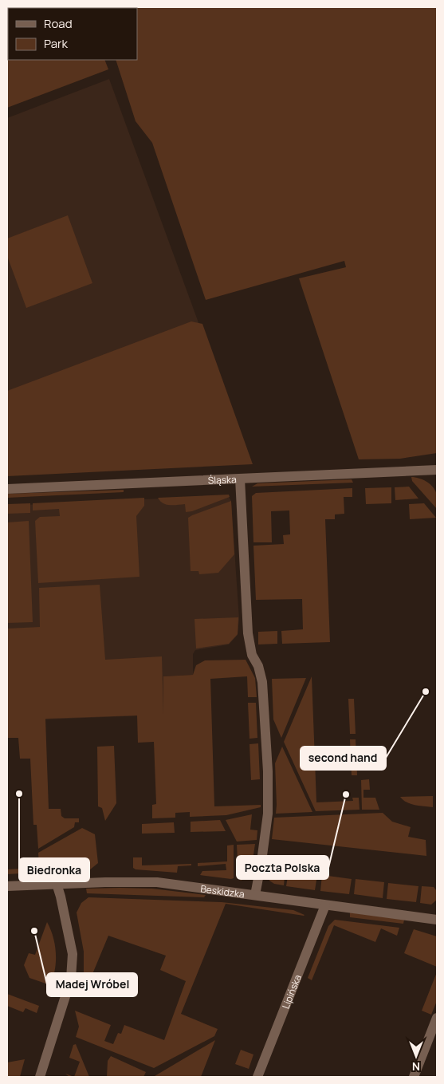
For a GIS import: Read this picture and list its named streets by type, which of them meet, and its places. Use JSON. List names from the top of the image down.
{
  "streets": {
    "street": ["Śląska", "Beskidzka", "Lipińska"]
  },
  "crossings": [
    ["Beskidzka", "Lipińska"]
  ],
  "places": [
    "second hand",
    "Biedronka",
    "Poczta Polska",
    "Madej Wróbel"
  ],
  "legend": ["Road", "Park"],
  "north": "bottom"
}
